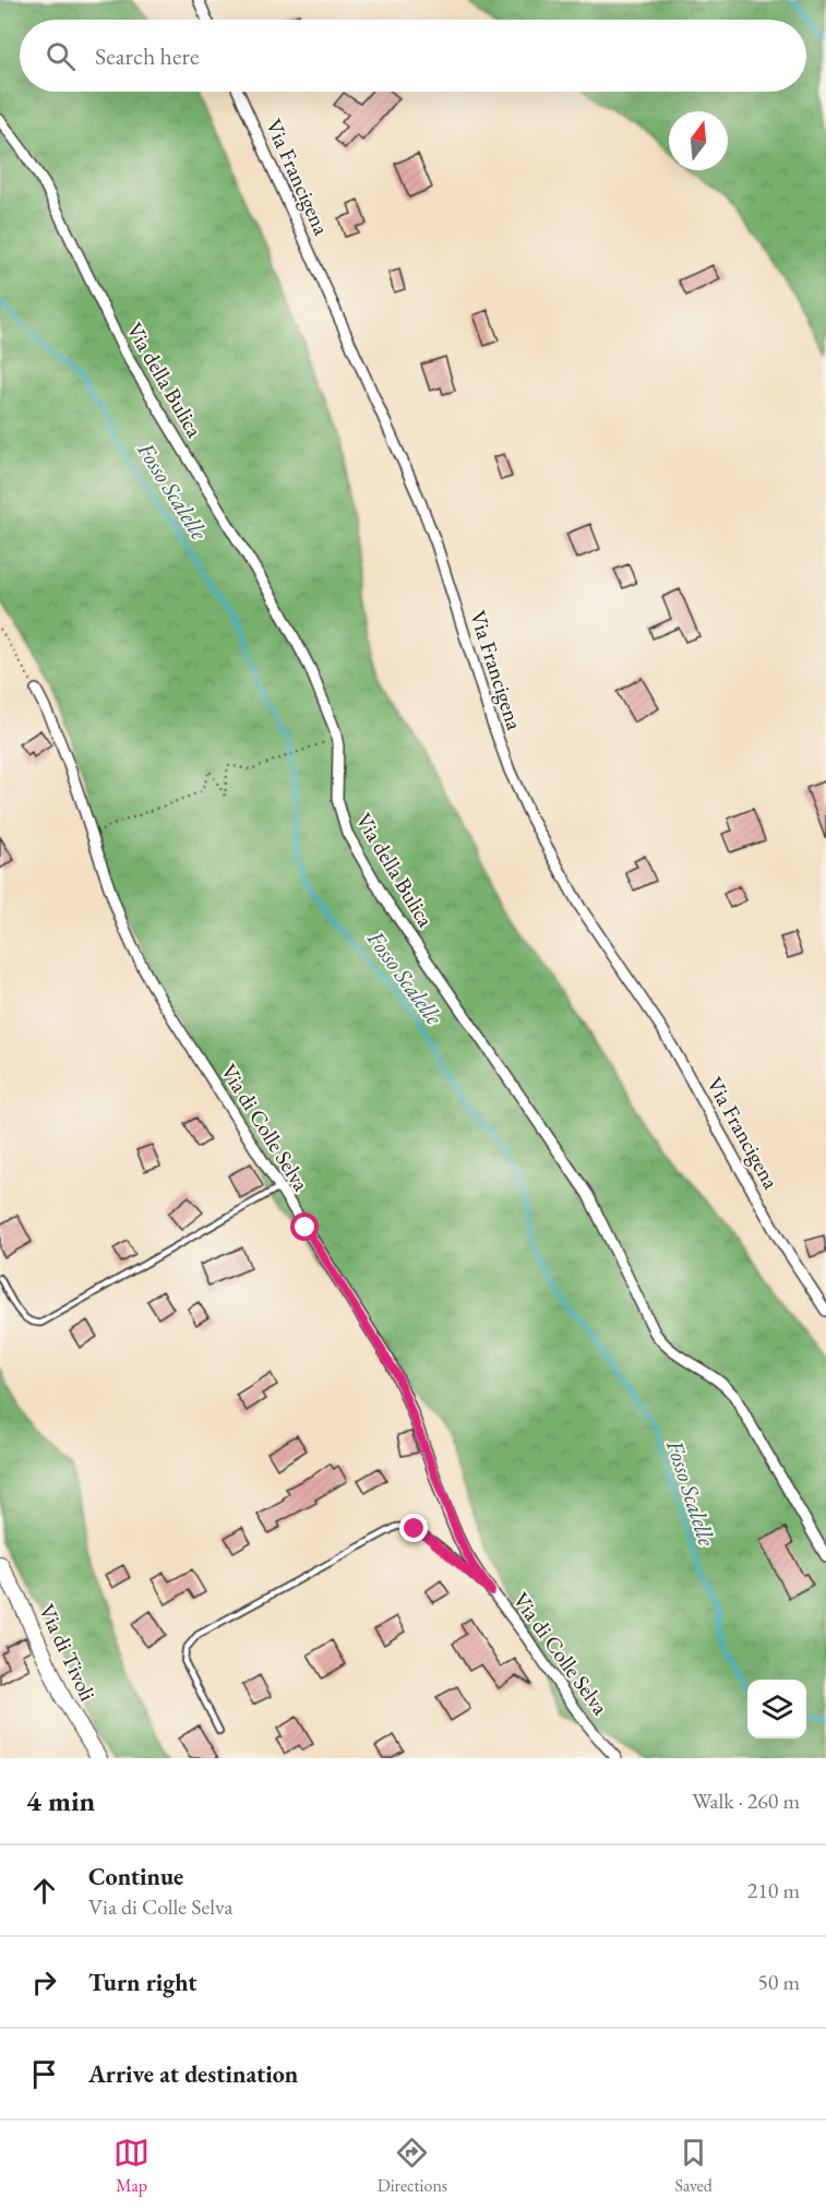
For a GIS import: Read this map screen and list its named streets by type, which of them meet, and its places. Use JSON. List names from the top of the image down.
{
  "streets": {
    "main road": ["Via di Tivoli"],
    "street": ["Via Francigena", "Via della Bulica", "Via di Colle Selva"]
  },
  "water": ["Fosso Scalelle"],
  "north": "top",
  "page": {
    "search": "Search here",
    "heading": ["4 min", "Walk · 260 m"],
    "list": [
      ["Continue", "Via di Colle Selva", "210 m"],
      ["Turn right", "50 m"],
      "Arrive at destination"
    ],
    "nav": ["Map", "Directions", "Saved"]
  }
}
